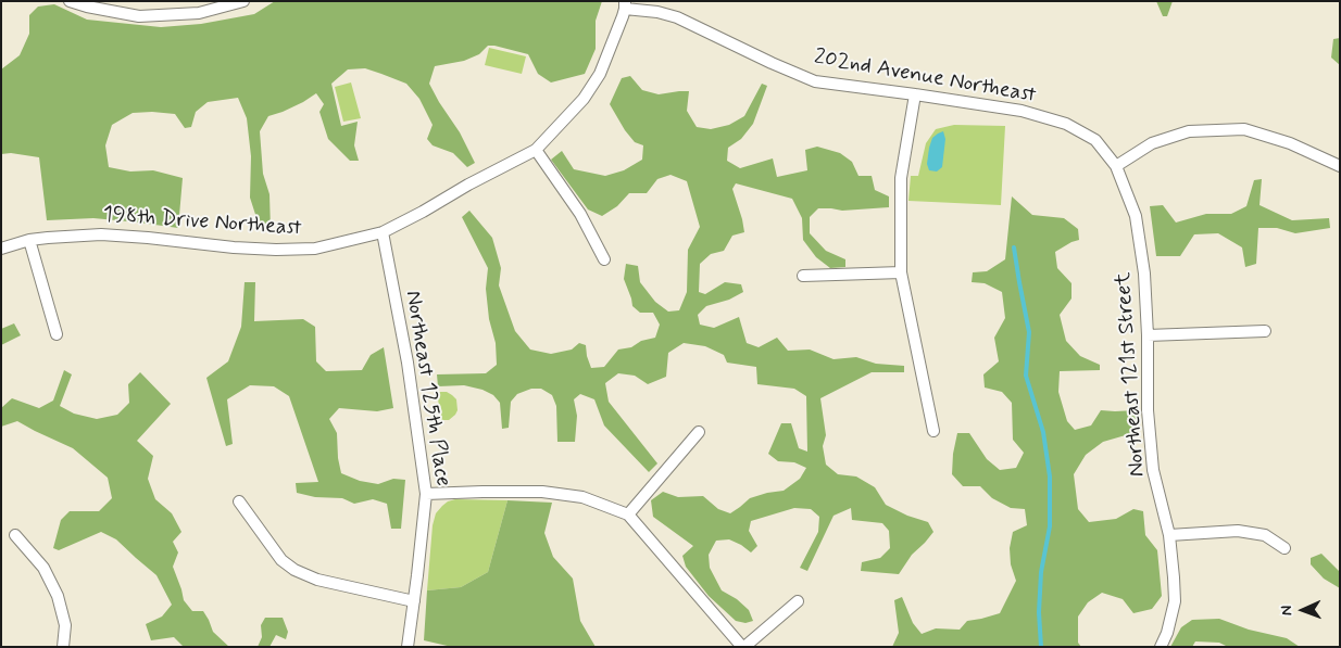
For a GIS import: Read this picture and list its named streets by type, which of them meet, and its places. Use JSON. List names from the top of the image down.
{
  "streets": {
    "street": [
      "202nd Avenue Northeast",
      "198th Drive Northeast",
      "Northeast 121st Street",
      "Northeast 125th Place"
    ]
  },
  "crossings": [
    ["202nd Avenue Northeast", "198th Drive Northeast"],
    ["202nd Avenue Northeast", "Northeast 121st Street"],
    ["198th Drive Northeast", "Northeast 125th Place"]
  ],
  "north": "left"
}
